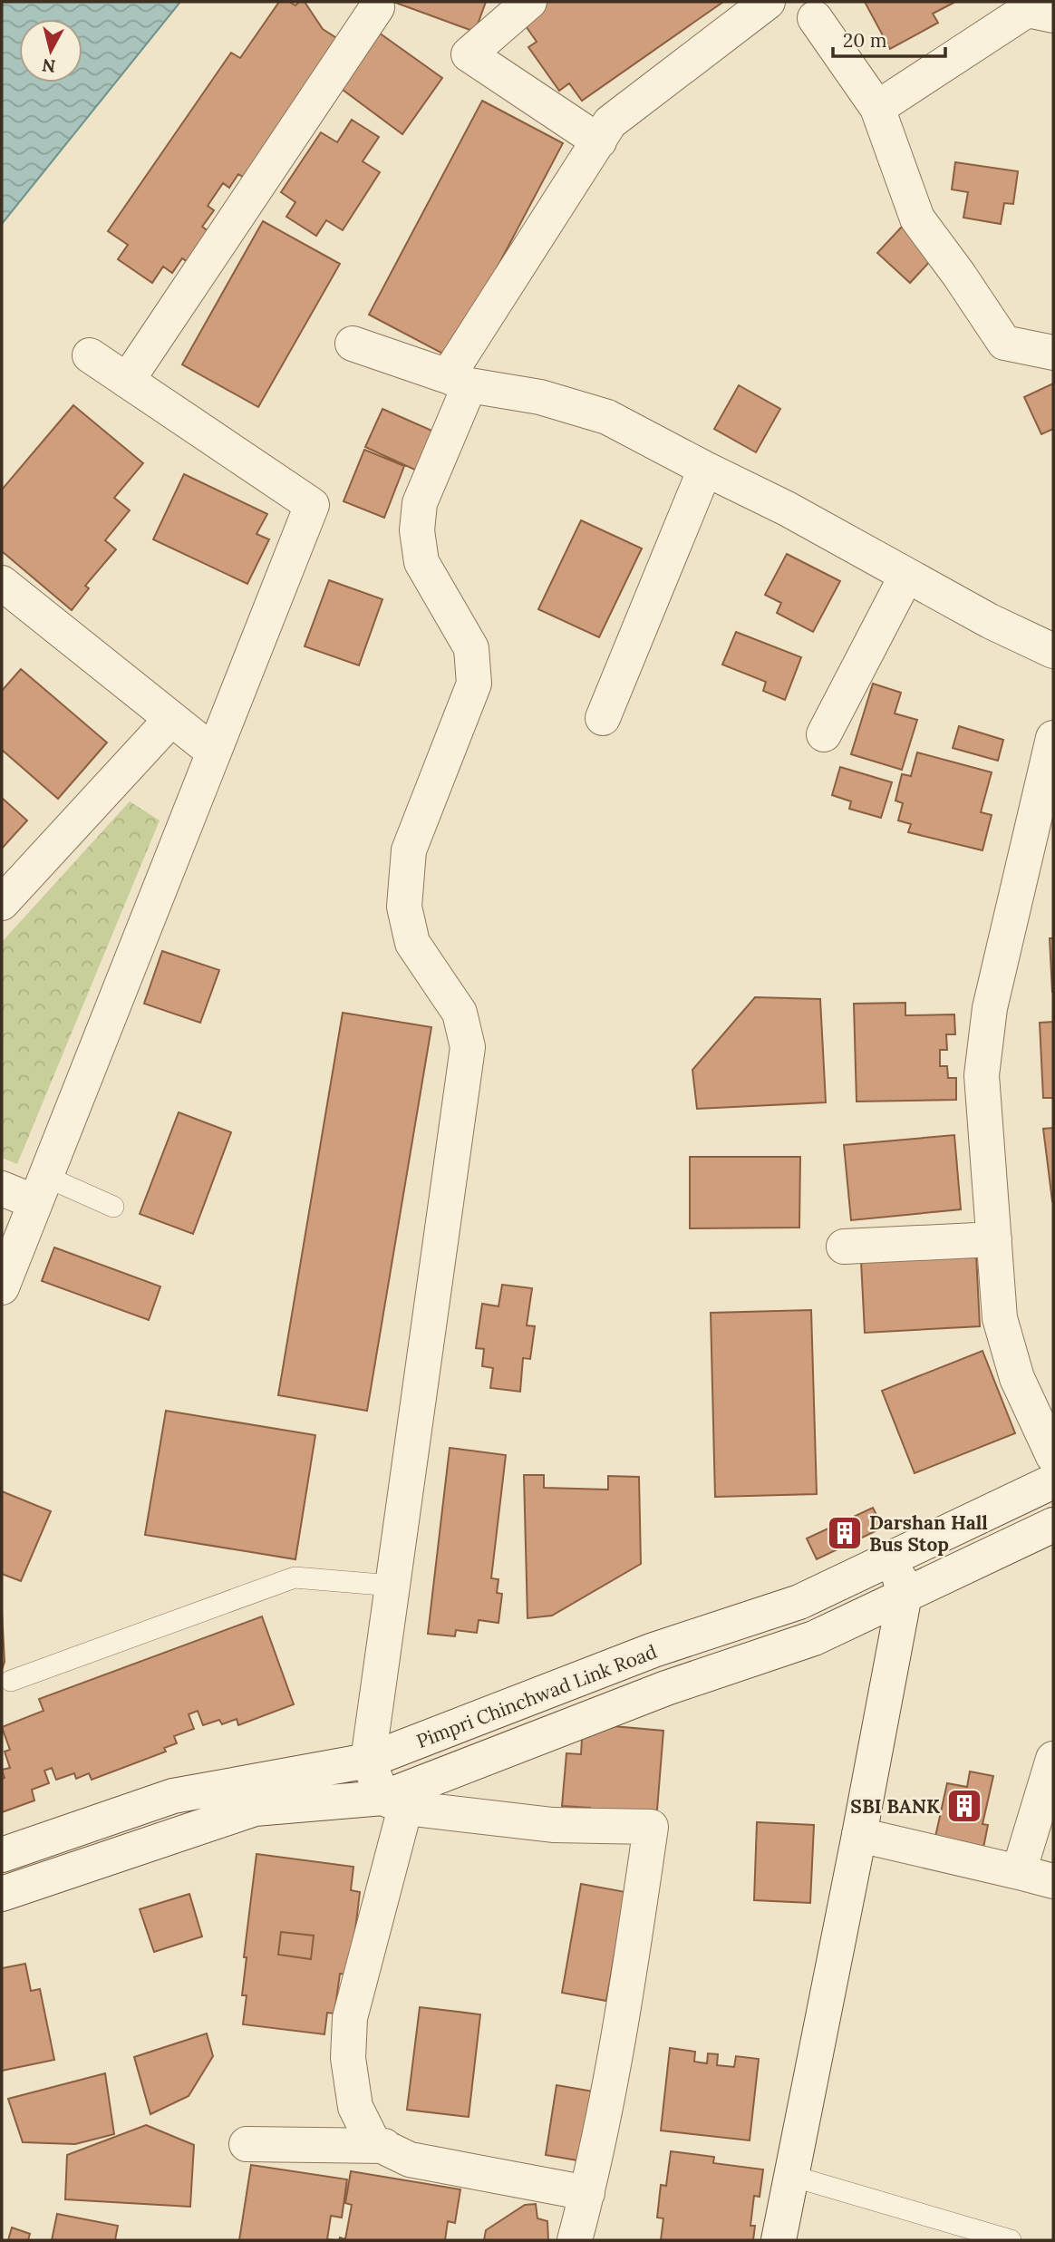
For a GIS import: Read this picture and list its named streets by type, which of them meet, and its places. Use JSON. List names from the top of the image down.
{
  "streets": {
    "street": ["Pimpri Chinchwad Link Road"]
  },
  "places": {
    "building": ["Darshan Hall Bus Stop", "SBI BANK"]
  },
  "scale_bar": "20 m",
  "north": "bottom"
}
